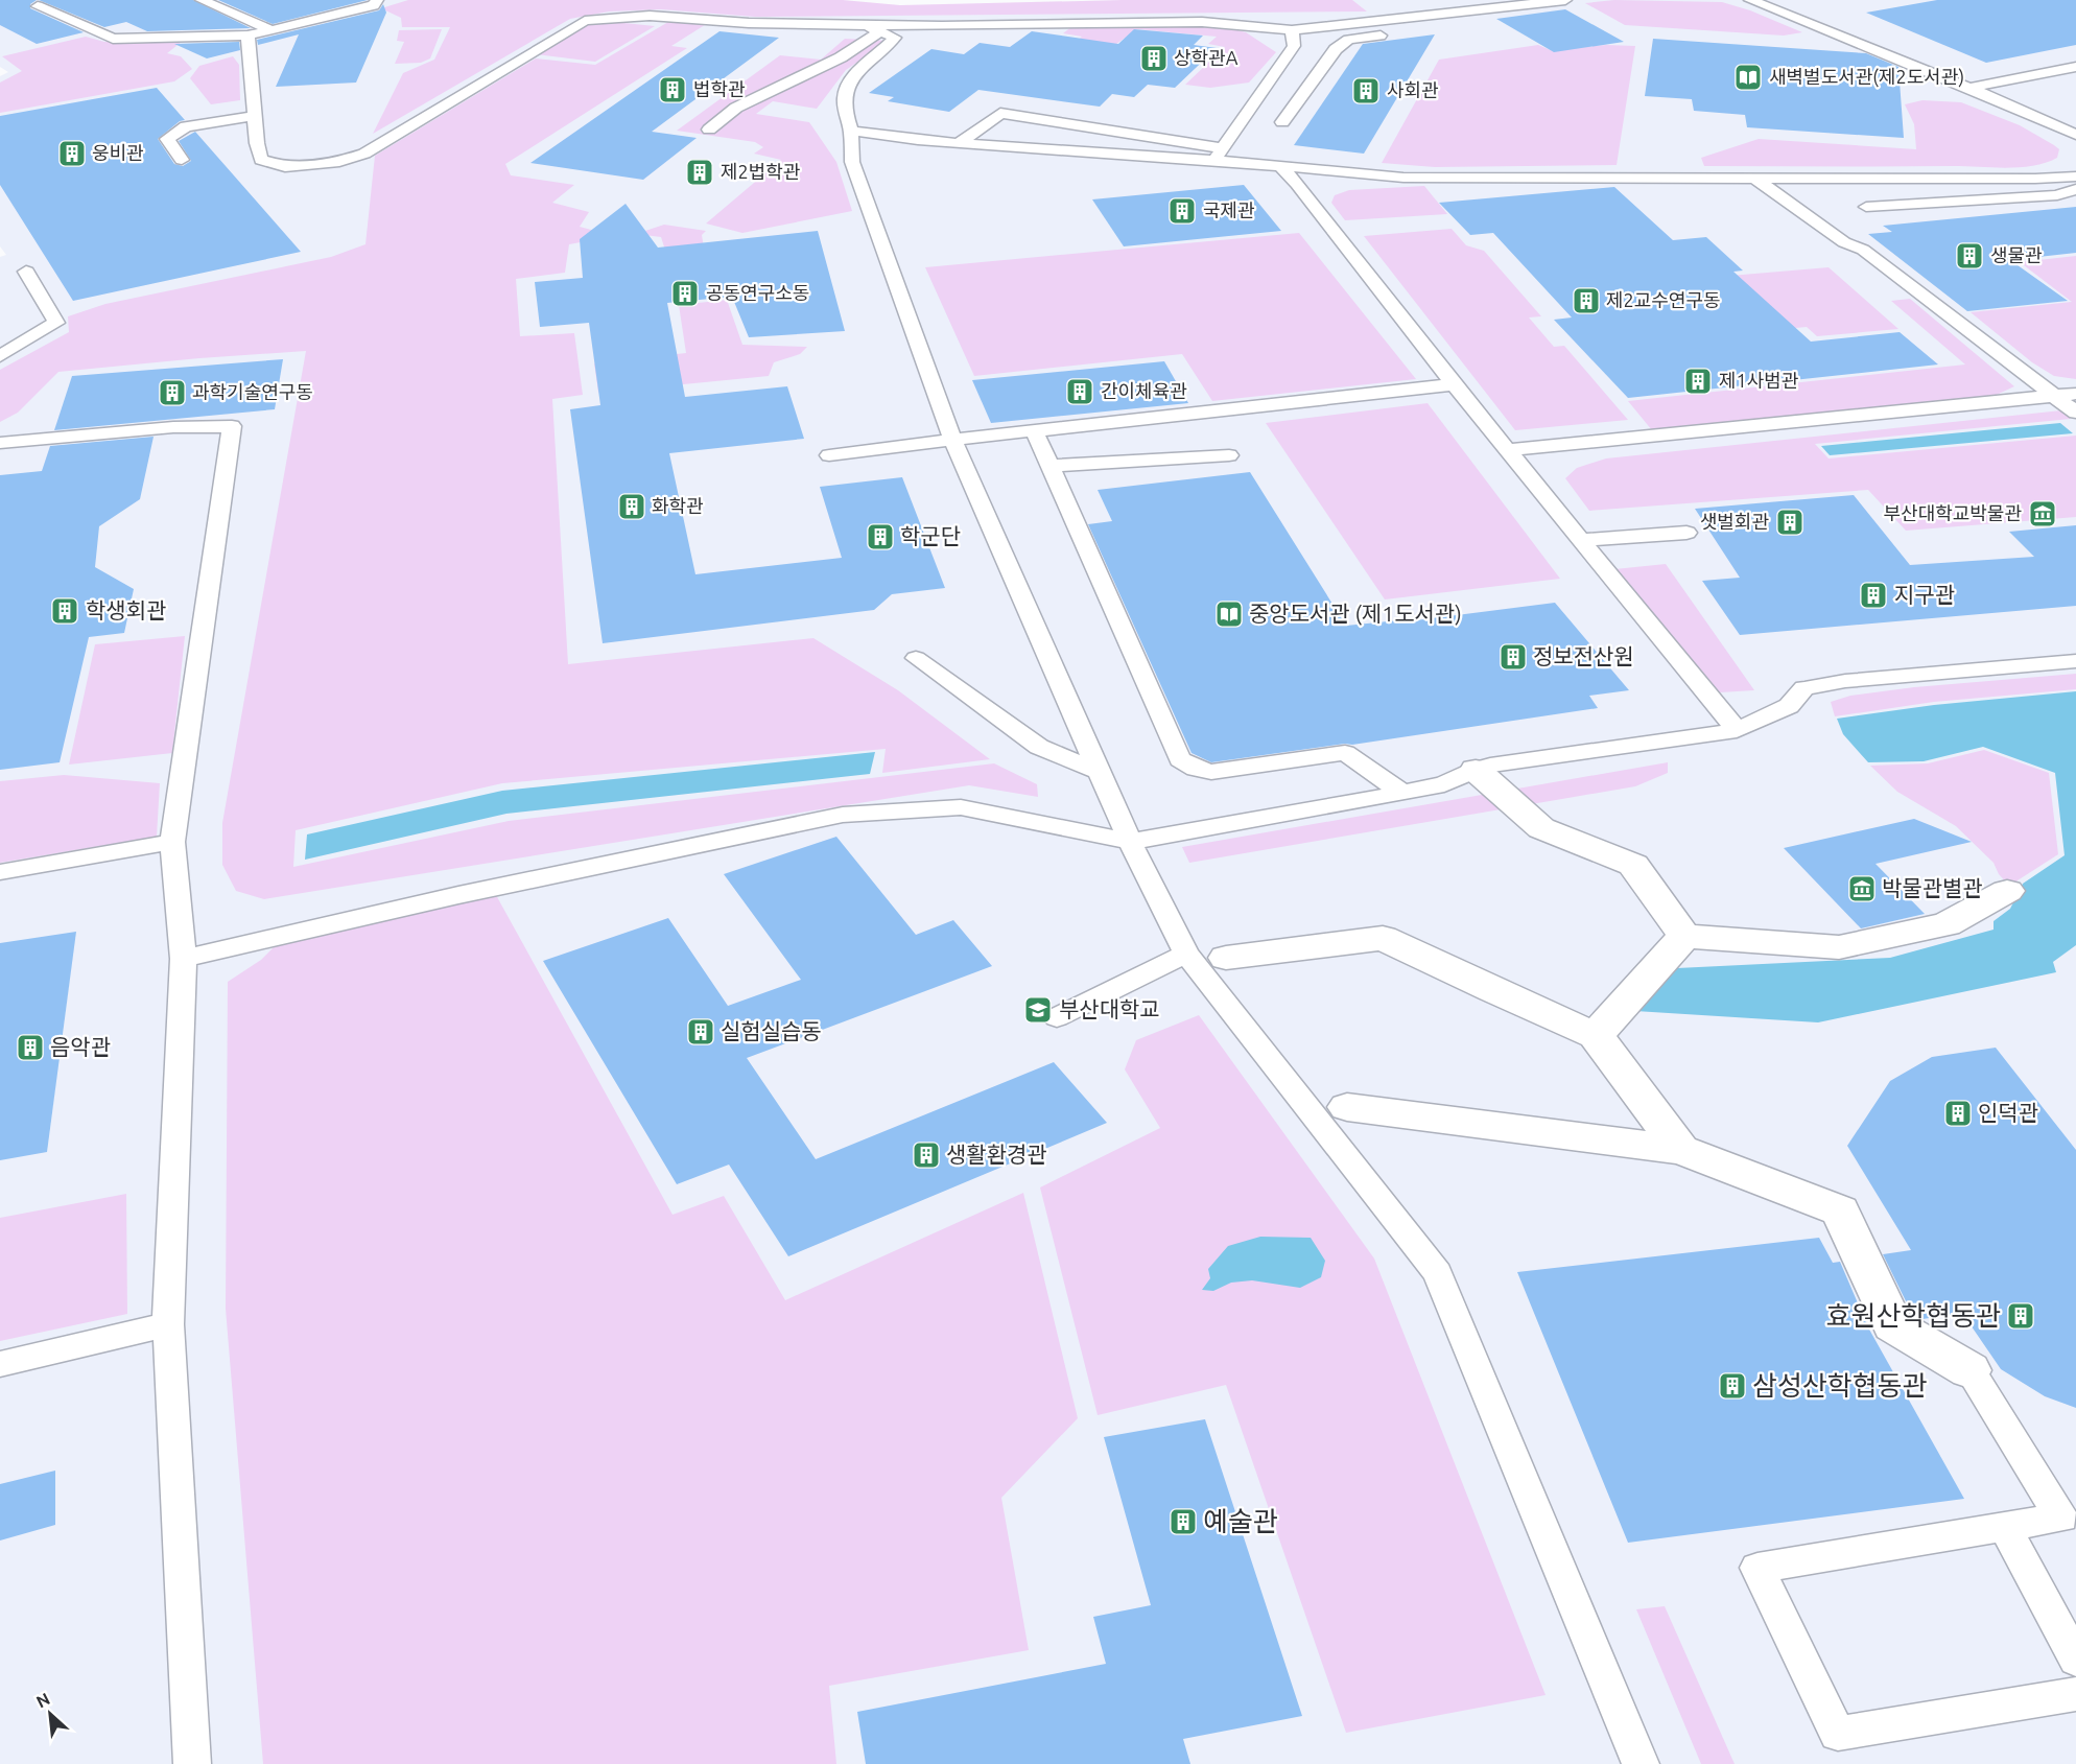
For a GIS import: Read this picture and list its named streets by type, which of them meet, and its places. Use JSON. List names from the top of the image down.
{
  "places": {
    "building": [
      "상학관A",
      "법학관",
      "사회관",
      "웅비관",
      "제2법학관",
      "국제관",
      "생물관",
      "공동연구소동",
      "제2교수연구동",
      "제1사범관",
      "간이체육관",
      "과학기술연구동",
      "화학관",
      "샛벌회관",
      "학군단",
      "지구관",
      "학생회관",
      "정보전산원",
      "실험실습동",
      "음악관",
      "인덕관",
      "생활환경관",
      "효원산학협동관",
      "삼성산학협동관",
      "예술관"
    ],
    "library": ["새벽벌도서관(제2도서관)", "중앙도서관 (제1도서관)"],
    "museum": ["부산대학교박물관", "박물관별관"],
    "school or university": ["부산대학교"]
  },
  "north": "top left"
}
